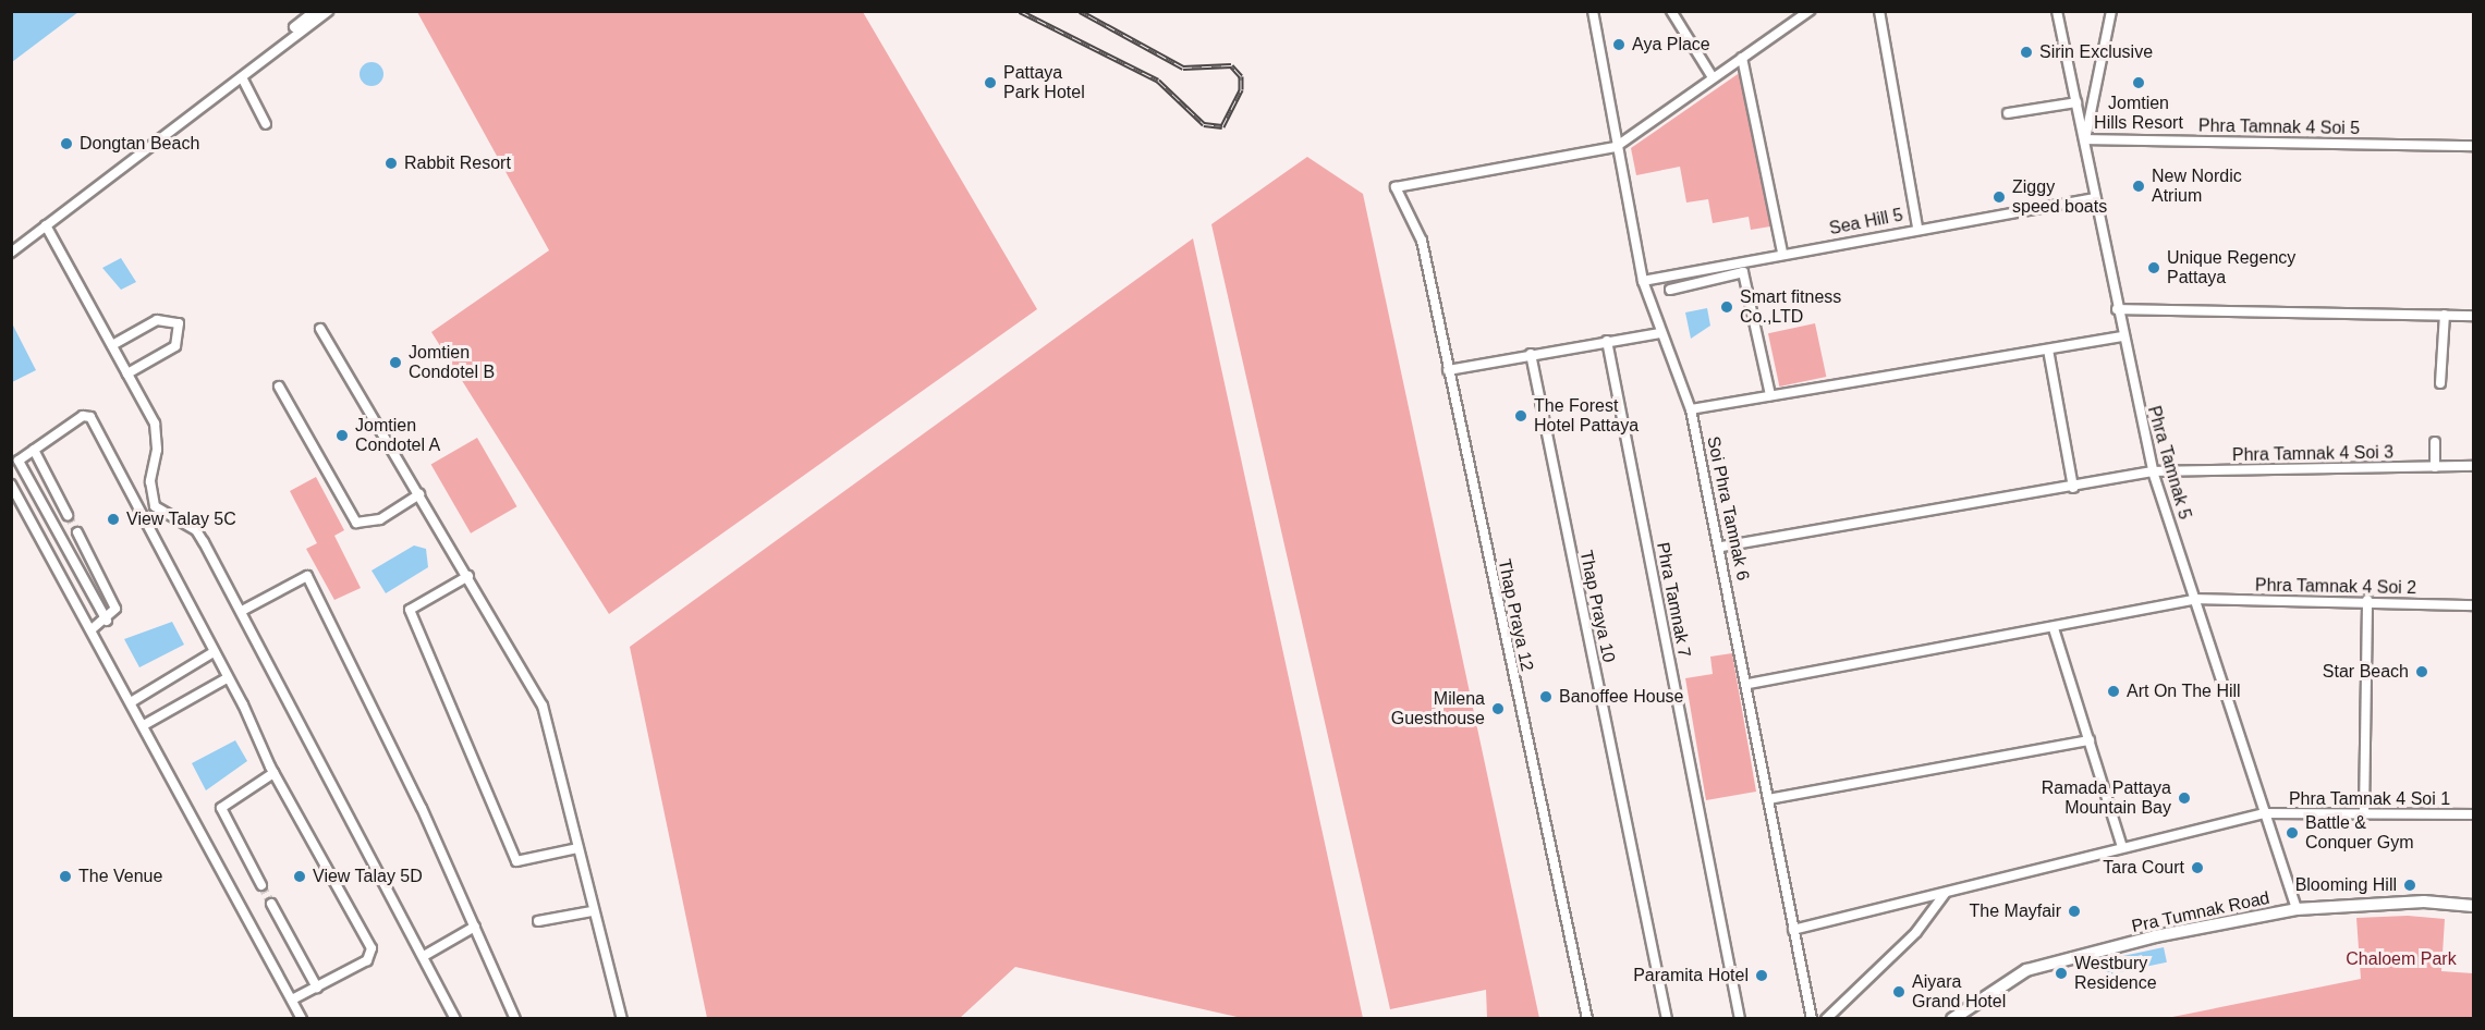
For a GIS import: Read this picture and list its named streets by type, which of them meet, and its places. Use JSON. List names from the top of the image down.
{
  "streets": {
    "street": [
      "Phra Tamnak 4 Soi 5",
      "Sea Hill 5",
      "Phra Tamnak 4 Soi 3",
      "Phra Tamnak 5",
      "Soi Phra Tamnak 6",
      "Phra Tamnak 4 Soi 2",
      "Phra Tamnak 7",
      "Thap Praya 10",
      "Thap Praya 12",
      "Phra Tamnak 4 Soi 1",
      "Pra Tumnak Road"
    ]
  },
  "crossings": [
    ["Phra Tamnak 4 Soi 5", "Phra Tamnak 5"],
    ["Sea Hill 5", "Phra Tamnak 5"],
    ["Sea Hill 5", "Soi Phra Tamnak 6"],
    ["Phra Tamnak 4 Soi 3", "Phra Tamnak 5"],
    ["Phra Tamnak 4 Soi 3", "Soi Phra Tamnak 6"],
    ["Phra Tamnak 5", "Phra Tamnak 4 Soi 2"],
    ["Phra Tamnak 5", "Phra Tamnak 4 Soi 1"],
    ["Phra Tamnak 5", "Pra Tumnak Road"],
    ["Soi Phra Tamnak 6", "Phra Tamnak 4 Soi 2"],
    ["Soi Phra Tamnak 6", "Thap Praya 12"],
    ["Soi Phra Tamnak 6", "Phra Tamnak 4 Soi 1"]
  ],
  "parks": ["Chaloem Park"],
  "places": [
    "Aya Place",
    "Sirin Exclusive",
    "Pattaya Park Hotel",
    "Jomtien Hills Resort",
    "Dongtan Beach",
    "Rabbit Resort",
    "New Nordic Atrium",
    "Ziggy speed boats",
    "Unique Regency Pattaya",
    "Smart fitness Co.,LTD",
    "Jomtien Condotel B",
    "The Forest Hotel Pattaya",
    "Jomtien Condotel A",
    "View Talay 5C",
    "Star Beach",
    "Art On The Hill",
    "Banoffee House",
    "Milena Guesthouse",
    "Ramada Pattaya Mountain Bay",
    "Battle & Conquer Gym",
    "Tara Court",
    "The Venue",
    "View Talay 5D",
    "Blooming Hill",
    "The Mayfair",
    "Westbury Residence",
    "Paramita Hotel",
    "Aiyara Grand Hotel"
  ]
}
